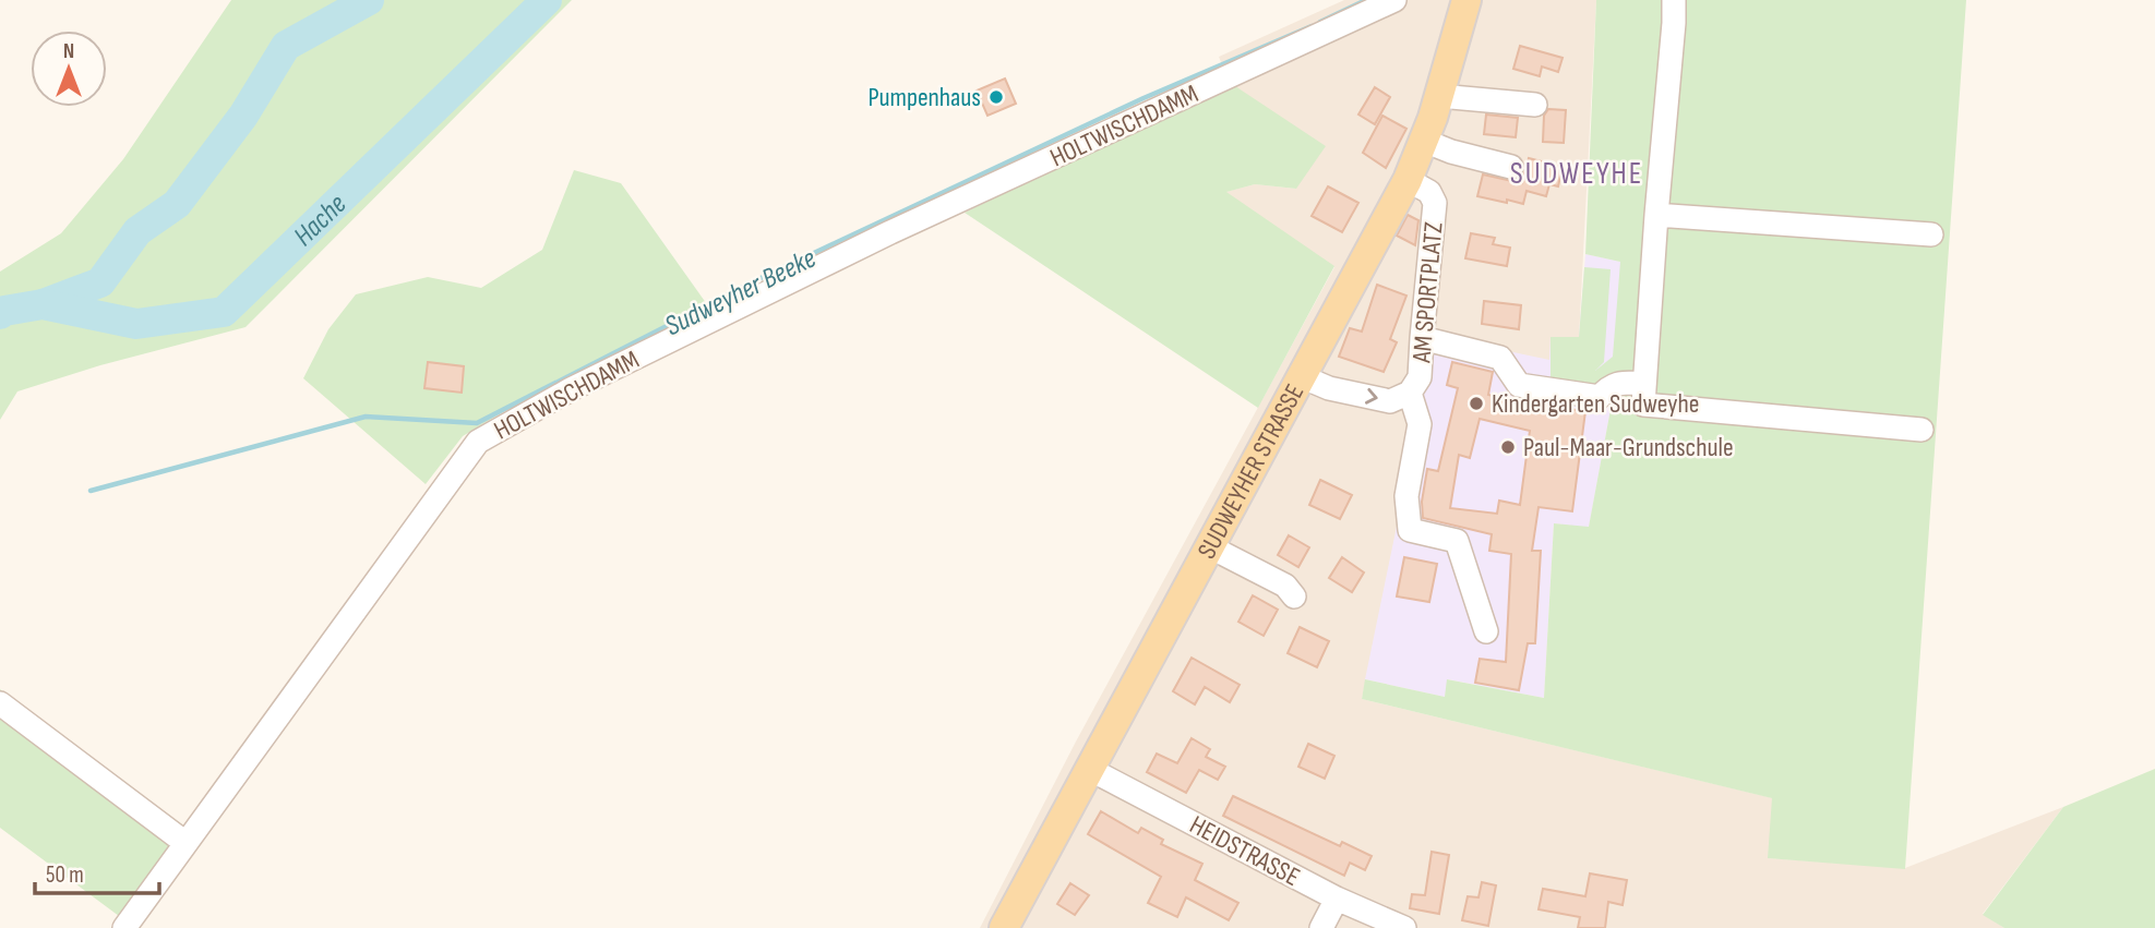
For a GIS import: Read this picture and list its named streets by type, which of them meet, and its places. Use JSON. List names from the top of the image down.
{
  "streets": {
    "main road": ["SUDWEYHER STRASSE"],
    "street": ["HOLTWISCHDAMM", "AM SPORTPLATZ", "HEIDSTRASSE"]
  },
  "crossings": [
    ["AM SPORTPLATZ", "SUDWEYHER STRASSE"],
    ["SUDWEYHER STRASSE", "HEIDSTRASSE"]
  ],
  "districts": ["SUDWEYHE"],
  "water": ["Hache", "Sudweyher Beeke"],
  "places": ["Pumpenhaus", "Kindergarten Sudweyhe", "Paul-Maar-Grundschule"],
  "scale_bar": "50 m",
  "north": "top"
}
